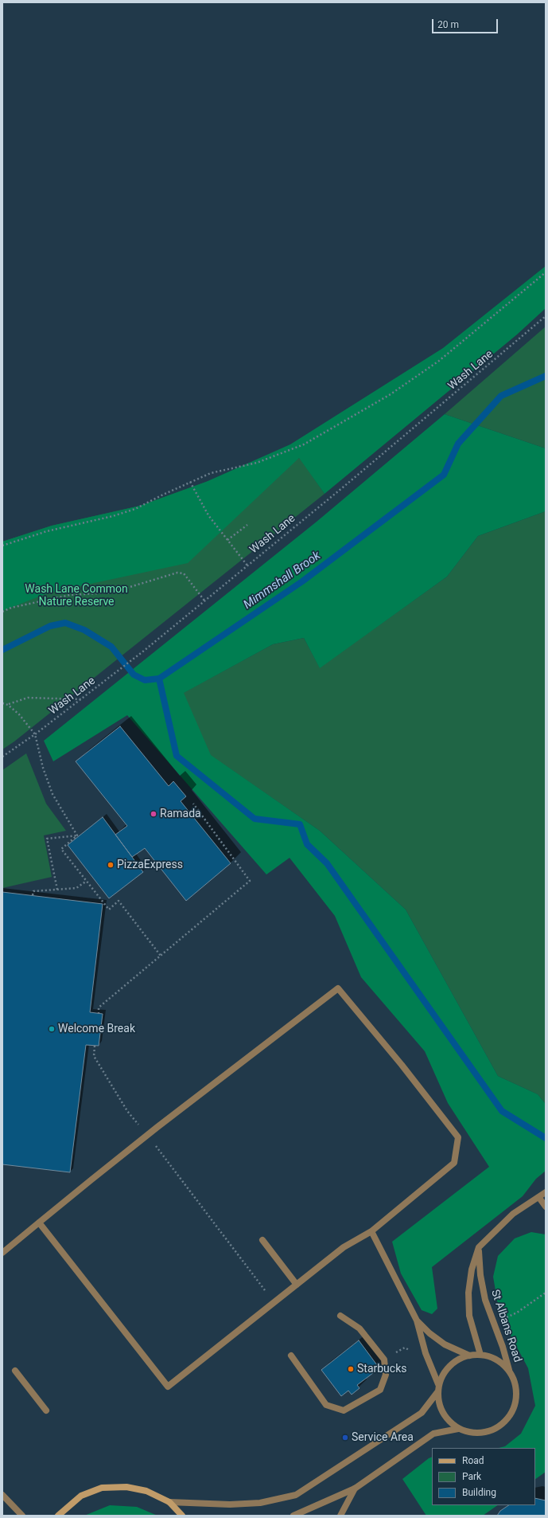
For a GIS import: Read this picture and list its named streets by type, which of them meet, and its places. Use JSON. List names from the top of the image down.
{
  "streets": {
    "street": ["St Albans Road"],
    "path": ["Wash Lane"]
  },
  "water": ["Mimmshall Brook"],
  "parks": ["Wash Lane Common Nature Reserve"],
  "places": [
    "Ramada",
    "PizzaExpress",
    "Welcome Break",
    "Starbucks",
    "Service Area"
  ],
  "legend": ["Road", "Park", "Building"],
  "scale_bar": "20 m"
}
